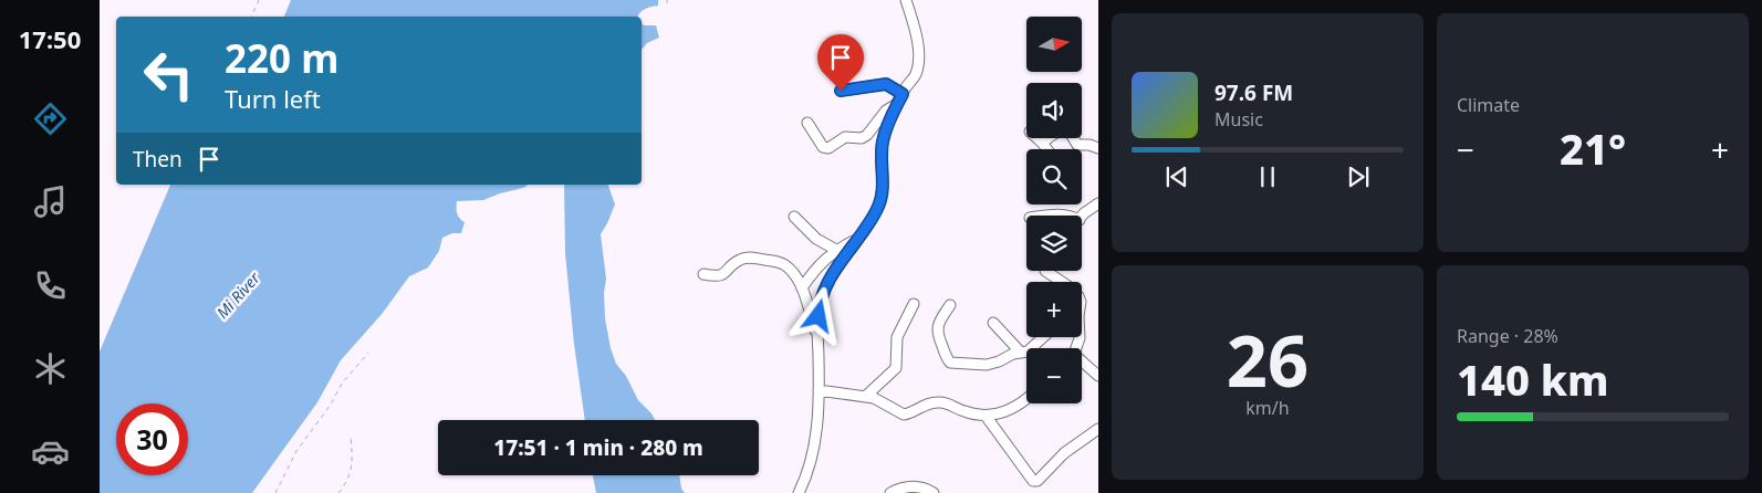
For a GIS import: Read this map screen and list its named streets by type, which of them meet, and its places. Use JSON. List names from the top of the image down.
{
  "water": ["Mi River"],
  "north": "right",
  "page": {
    "tabs": "17:50",
    "tile": [
      "Climate",
      ["26", "km/h"],
      ["Range · 28%", "140 km"]
    ],
    "map_buttons": ["+", "−"],
    "turn": ["220 m", "Turn left"],
    "song": ["97.6 FM", "Music"],
    "heat": ["−", "21°", "+"],
    "then": "Then",
    "limit": "30",
    "trip": "17:51 · 1 min · 280 m"
  }
}
